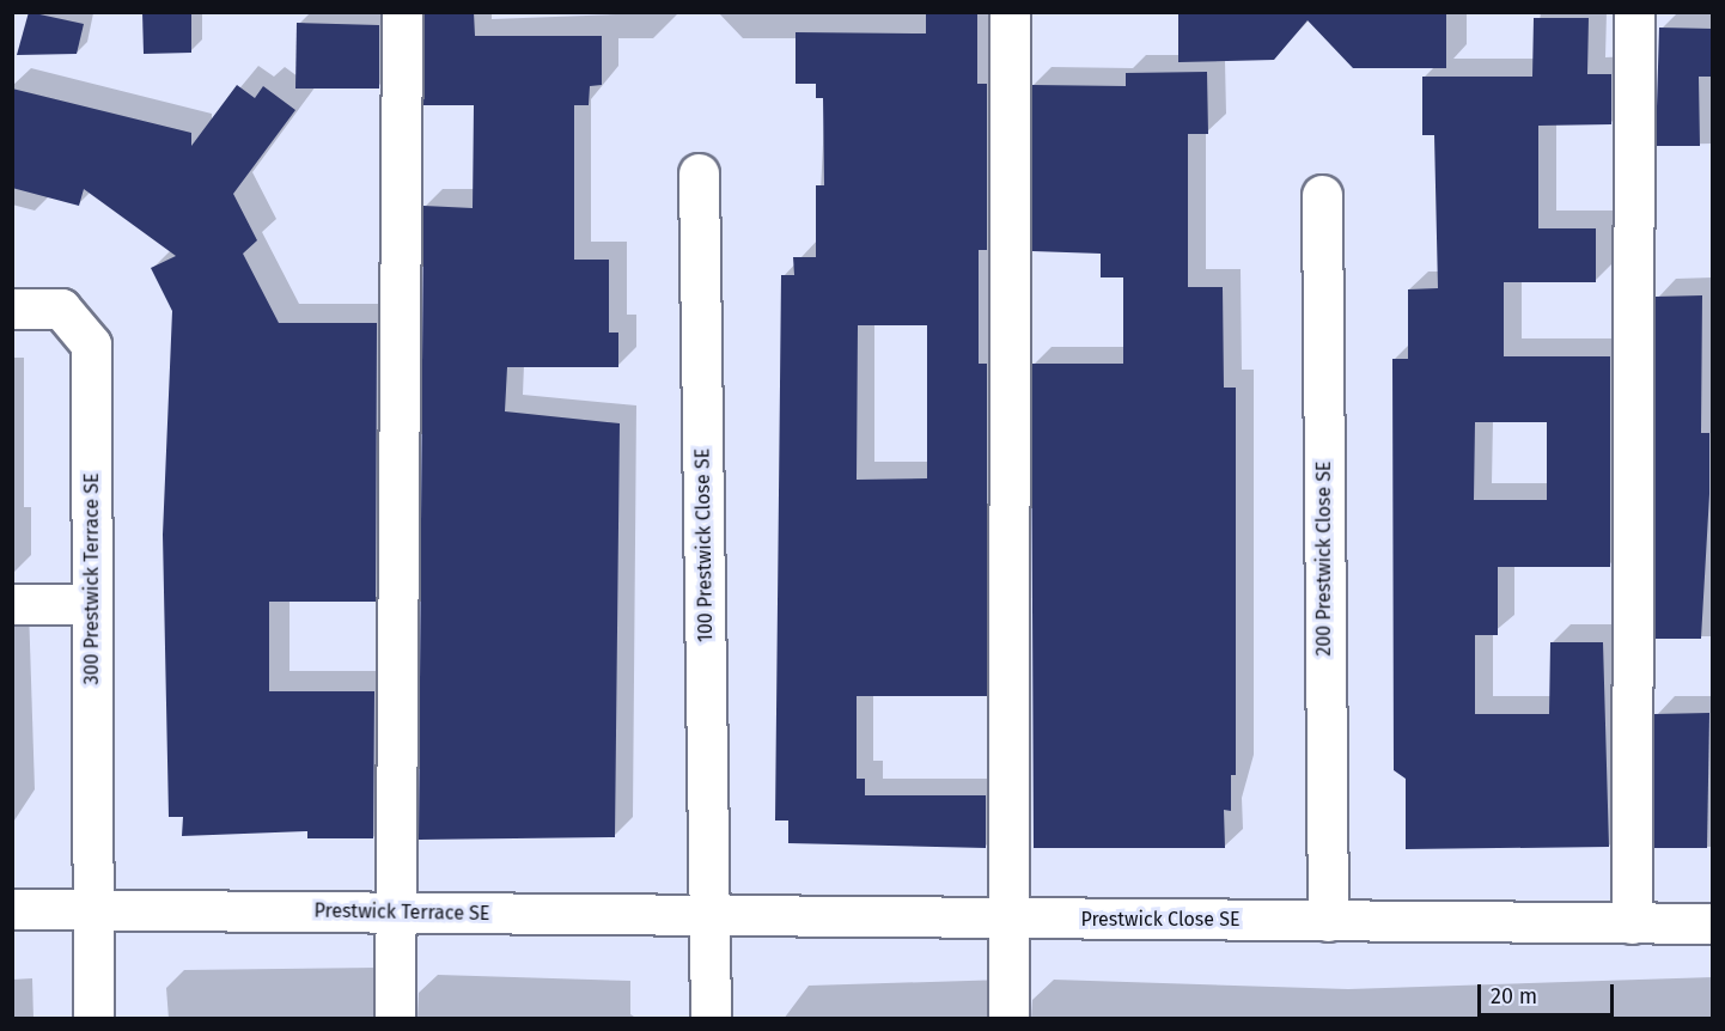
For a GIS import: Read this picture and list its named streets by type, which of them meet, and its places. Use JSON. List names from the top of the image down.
{
  "streets": {
    "street": [
      "100 Prestwick Close SE",
      "200 Prestwick Close SE",
      "300 Prestwick Terrace SE",
      "Prestwick Terrace SE",
      "Prestwick Close SE"
    ]
  },
  "crossings": [
    ["100 Prestwick Close SE", "Prestwick Terrace SE"],
    ["100 Prestwick Close SE", "Prestwick Close SE"],
    ["200 Prestwick Close SE", "Prestwick Close SE"],
    ["300 Prestwick Terrace SE", "Prestwick Terrace SE"],
    ["Prestwick Terrace SE", "Prestwick Close SE"]
  ],
  "scale_bar": "20 m"
}
